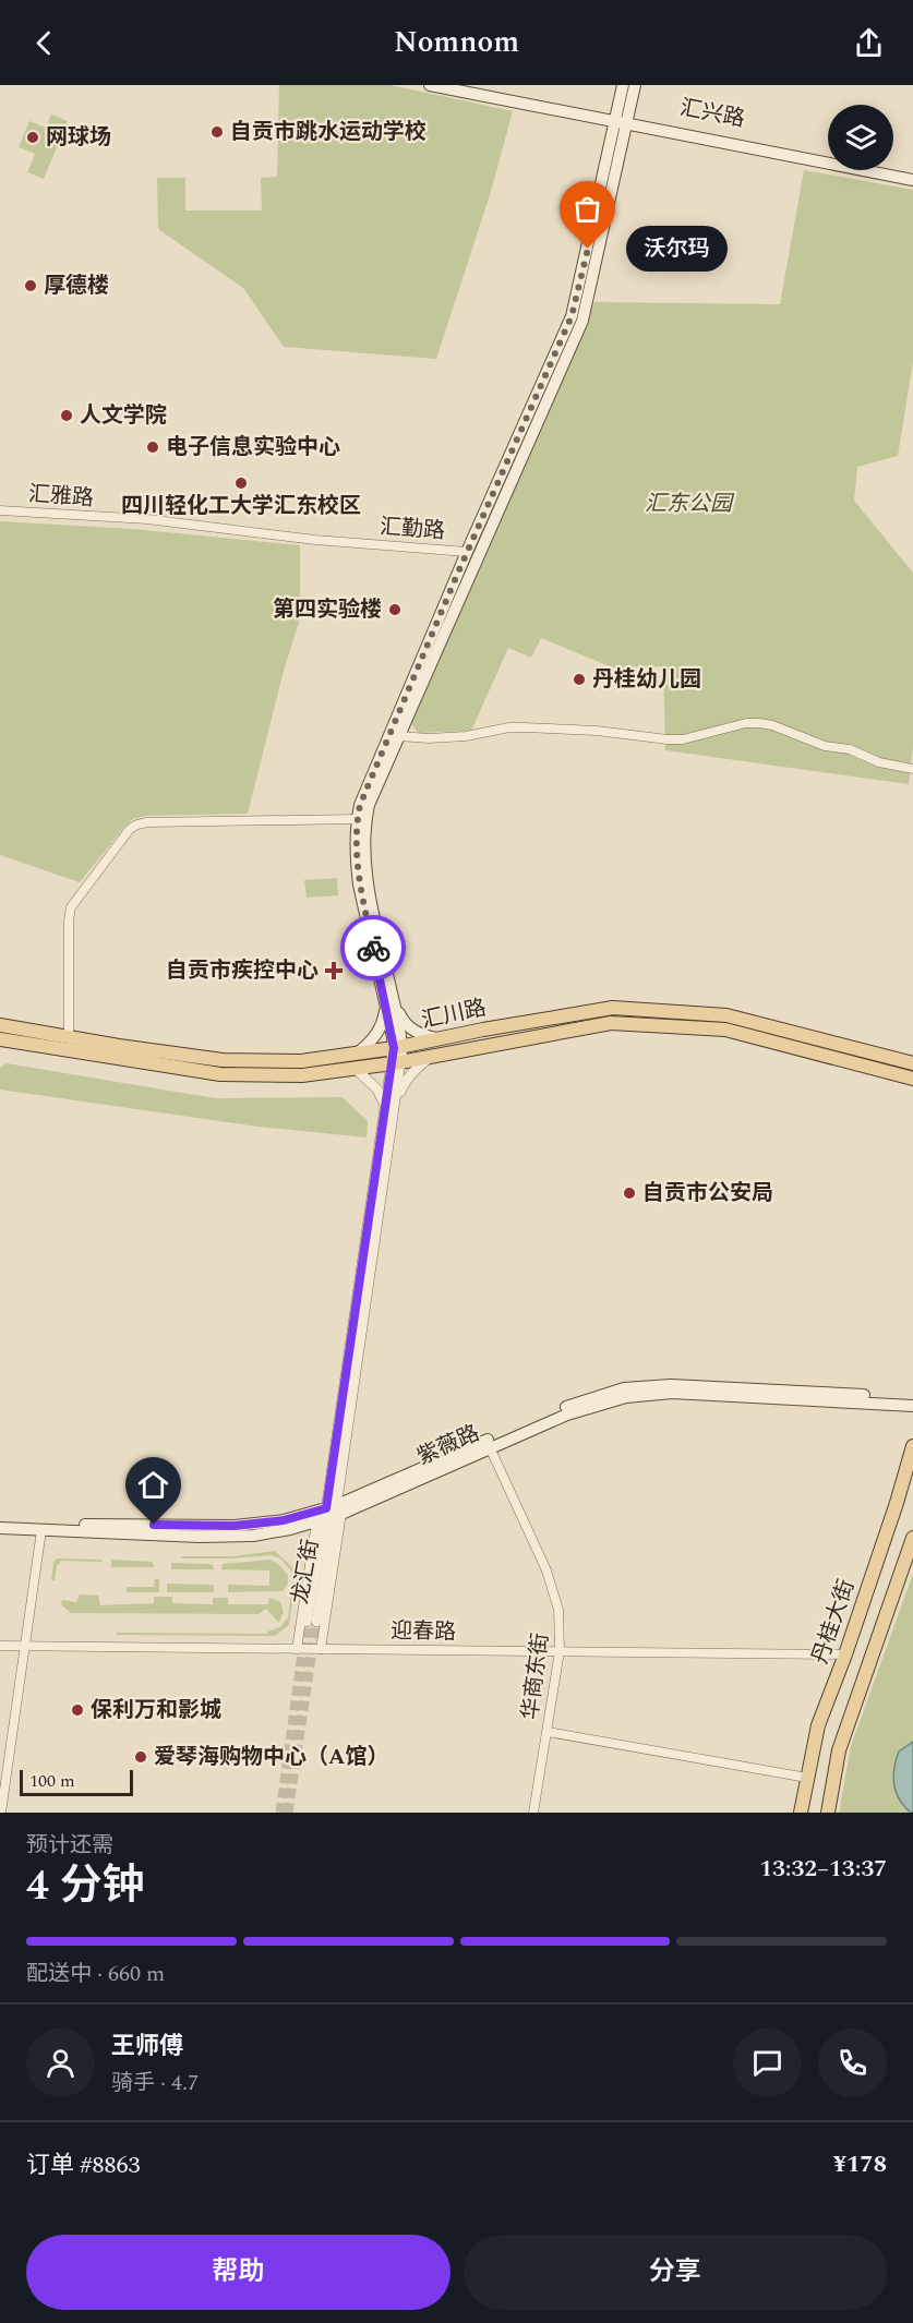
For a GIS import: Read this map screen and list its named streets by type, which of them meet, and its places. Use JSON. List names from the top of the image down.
{
  "streets": {
    "main road": [
      "汇兴路",
      "汇川路",
      "紫薇路",
      "丹桂大街"
    ],
    "street": [
      "汇雅路",
      "汇勤路",
      "龙汇街",
      "迎春路",
      "华商东街"
    ]
  },
  "crossings": [
    ["汇雅路", "汇勤路"],
    ["汇川路", "龙汇街"],
    ["紫薇路", "龙汇街"],
    ["紫薇路", "华商东街"],
    ["丹桂大街", "迎春路"],
    ["迎春路", "华商东街"]
  ],
  "parks": ["汇东公园"],
  "places": {
    "other": [
      "自贡市跳水运动学校",
      "网球场",
      "沃尔玛",
      "厚德楼",
      "人文学院",
      "电子信息实验中心",
      "四川轻化工大学汇东校区",
      "第四实验楼",
      "丹桂幼儿园",
      "自贡市公安局",
      "保利万和影城",
      "爱琴海购物中心（A馆）"
    ],
    "health": ["自贡市疾控中心"]
  },
  "scale_bar": "100 m",
  "page": {
    "header": "Nomnom",
    "bubble": "沃尔玛",
    "scale": "100 m",
    "heading": ["4 分钟", "预计还需", "13:32–13:37"],
    "panel": [
      "王师傅",
      "骑手 · 4.7",
      "订单 #8863",
      "¥178"
    ],
    "bar": "配送中 · 660 m",
    "buttons": ["帮助", "分享"]
  }
}
